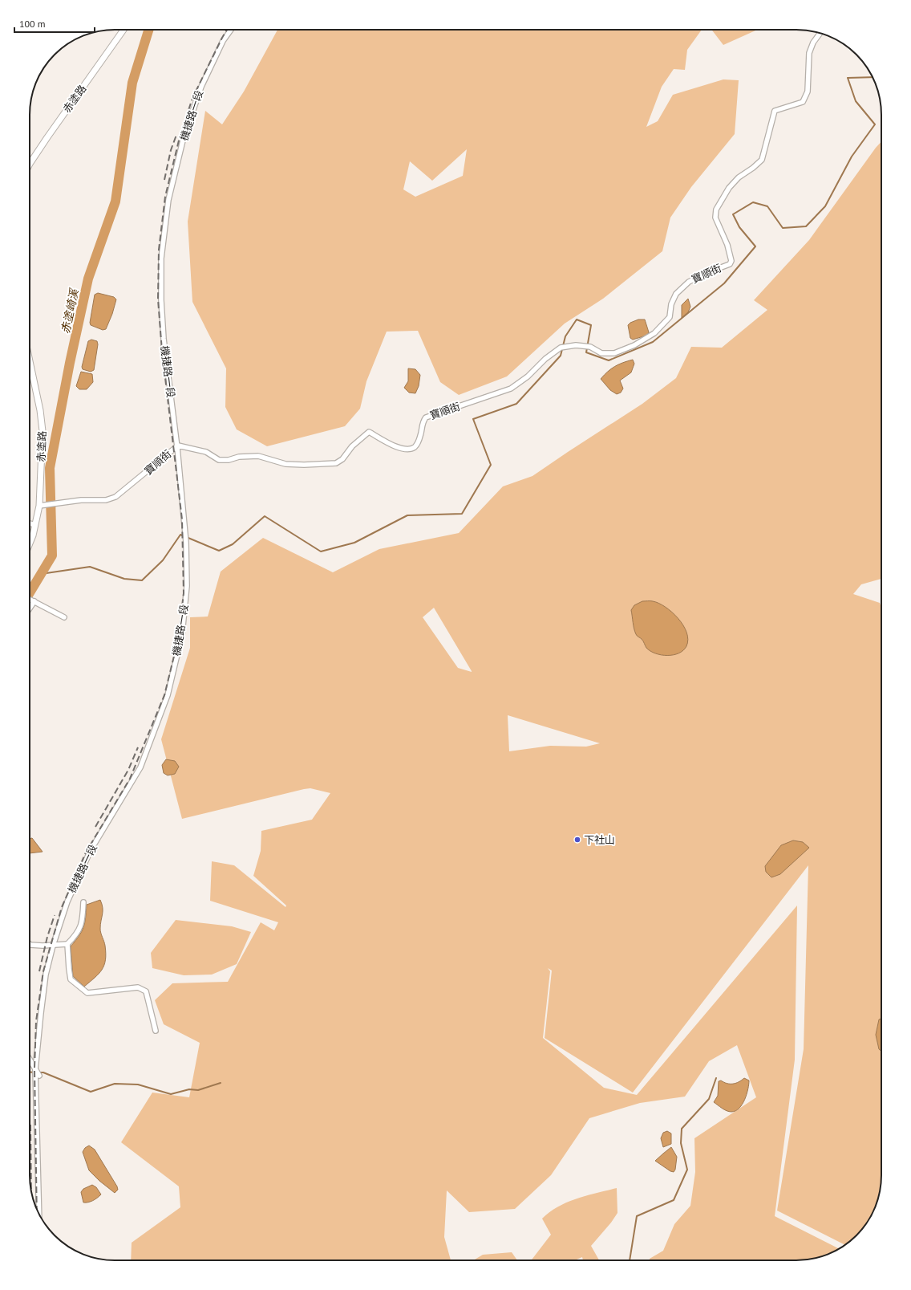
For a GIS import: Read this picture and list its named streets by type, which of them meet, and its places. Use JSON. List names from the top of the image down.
{
  "streets": {
    "street": ["赤塗路", "機捷路一段", "寶順街"]
  },
  "crossings": [
    ["赤塗路", "寶順街"],
    ["機捷路一段", "寶順街"]
  ],
  "water": ["赤塗崎溪"],
  "places": ["下社山"],
  "scale_bar": "100 m"
}
